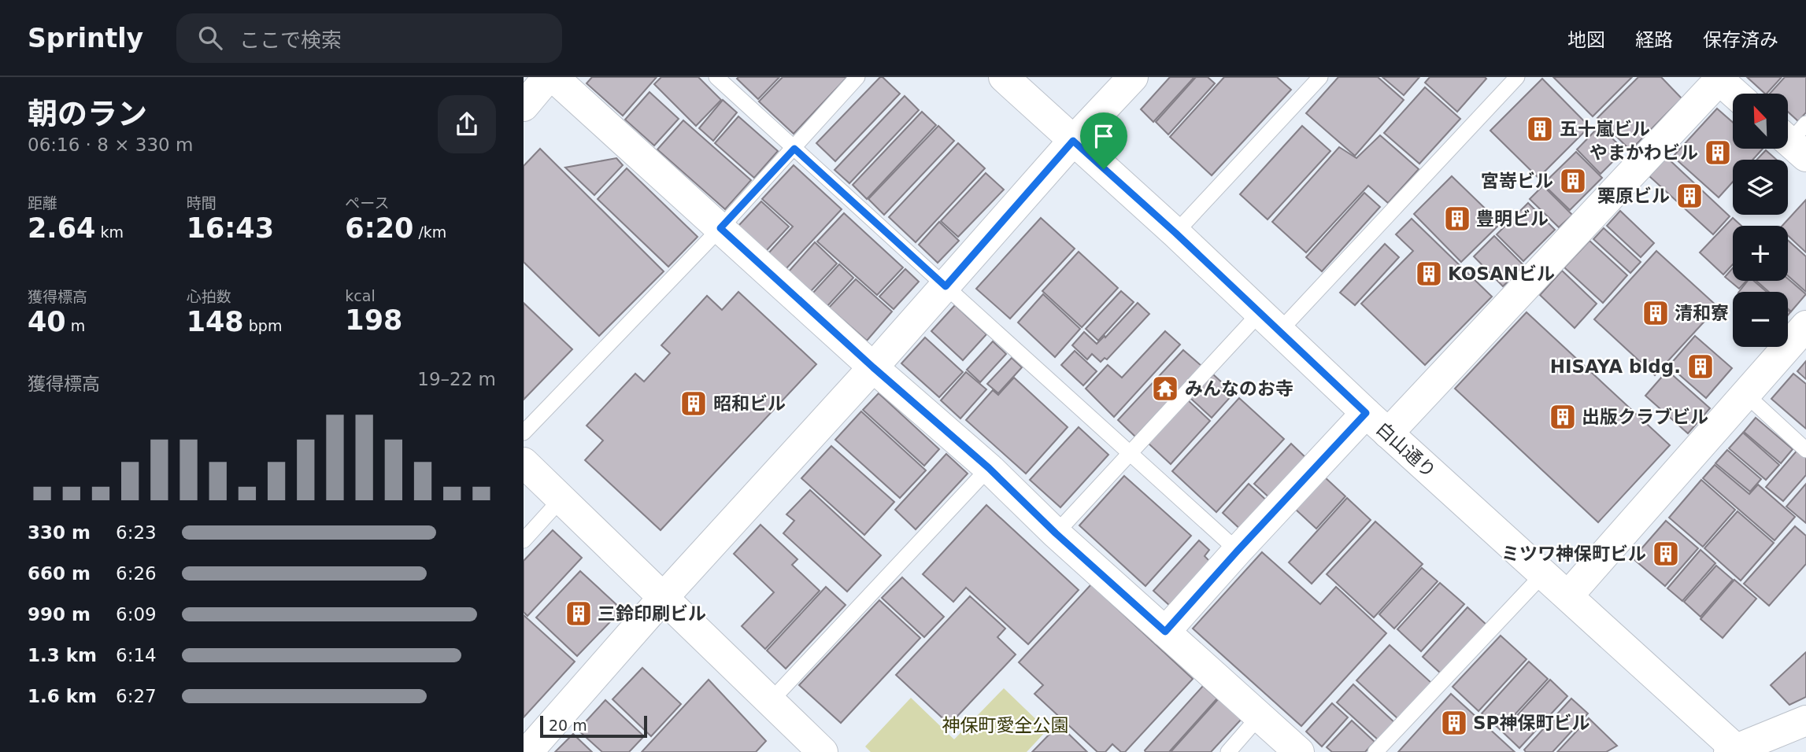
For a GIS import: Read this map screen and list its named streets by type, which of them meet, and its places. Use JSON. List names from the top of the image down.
{
  "streets": {
    "street": ["白山通り"]
  },
  "parks": ["神保町愛全公園"],
  "places": {
    "building": [
      "五十嵐ビル",
      "やまかわビル",
      "宮嵜ビル",
      "栗原ビル",
      "豊明ビル",
      "KOSANビル",
      "清和寮",
      "HISAYA bldg.",
      "昭和ビル",
      "出版クラブビル",
      "ミツワ神保町ビル",
      "三鈴印刷ビル",
      "SP神保町ビル"
    ],
    "temple": ["みんなのお寺"]
  },
  "scale_bar": "20 m",
  "north": "top left",
  "page": {
    "header": "Sprintly",
    "search": "ここで検索",
    "nav": ["地図", "経路", "保存済み"],
    "heading": ["朝のラン", "06:16 · 8 × 330 m"],
    "map_buttons": ["+", "−"],
    "stats": [
      ["距離", "2.64 km"],
      ["時間", "16:43"],
      ["ペース", "6:20 /km"],
      ["獲得標高", "40 m"],
      ["心拍数", "148 bpm"],
      ["kcal", "198"]
    ],
    "chart": ["獲得標高", "19–22 m"],
    "list": [
      {
        "name": "330 m",
        "note": "6:23"
      },
      {
        "name": "660 m",
        "note": "6:26"
      },
      {
        "name": "990 m",
        "note": "6:09"
      },
      {
        "name": "1.3 km",
        "note": "6:14"
      },
      {
        "name": "1.6 km",
        "note": "6:27"
      }
    ],
    "scale": "20 m"
  }
}
